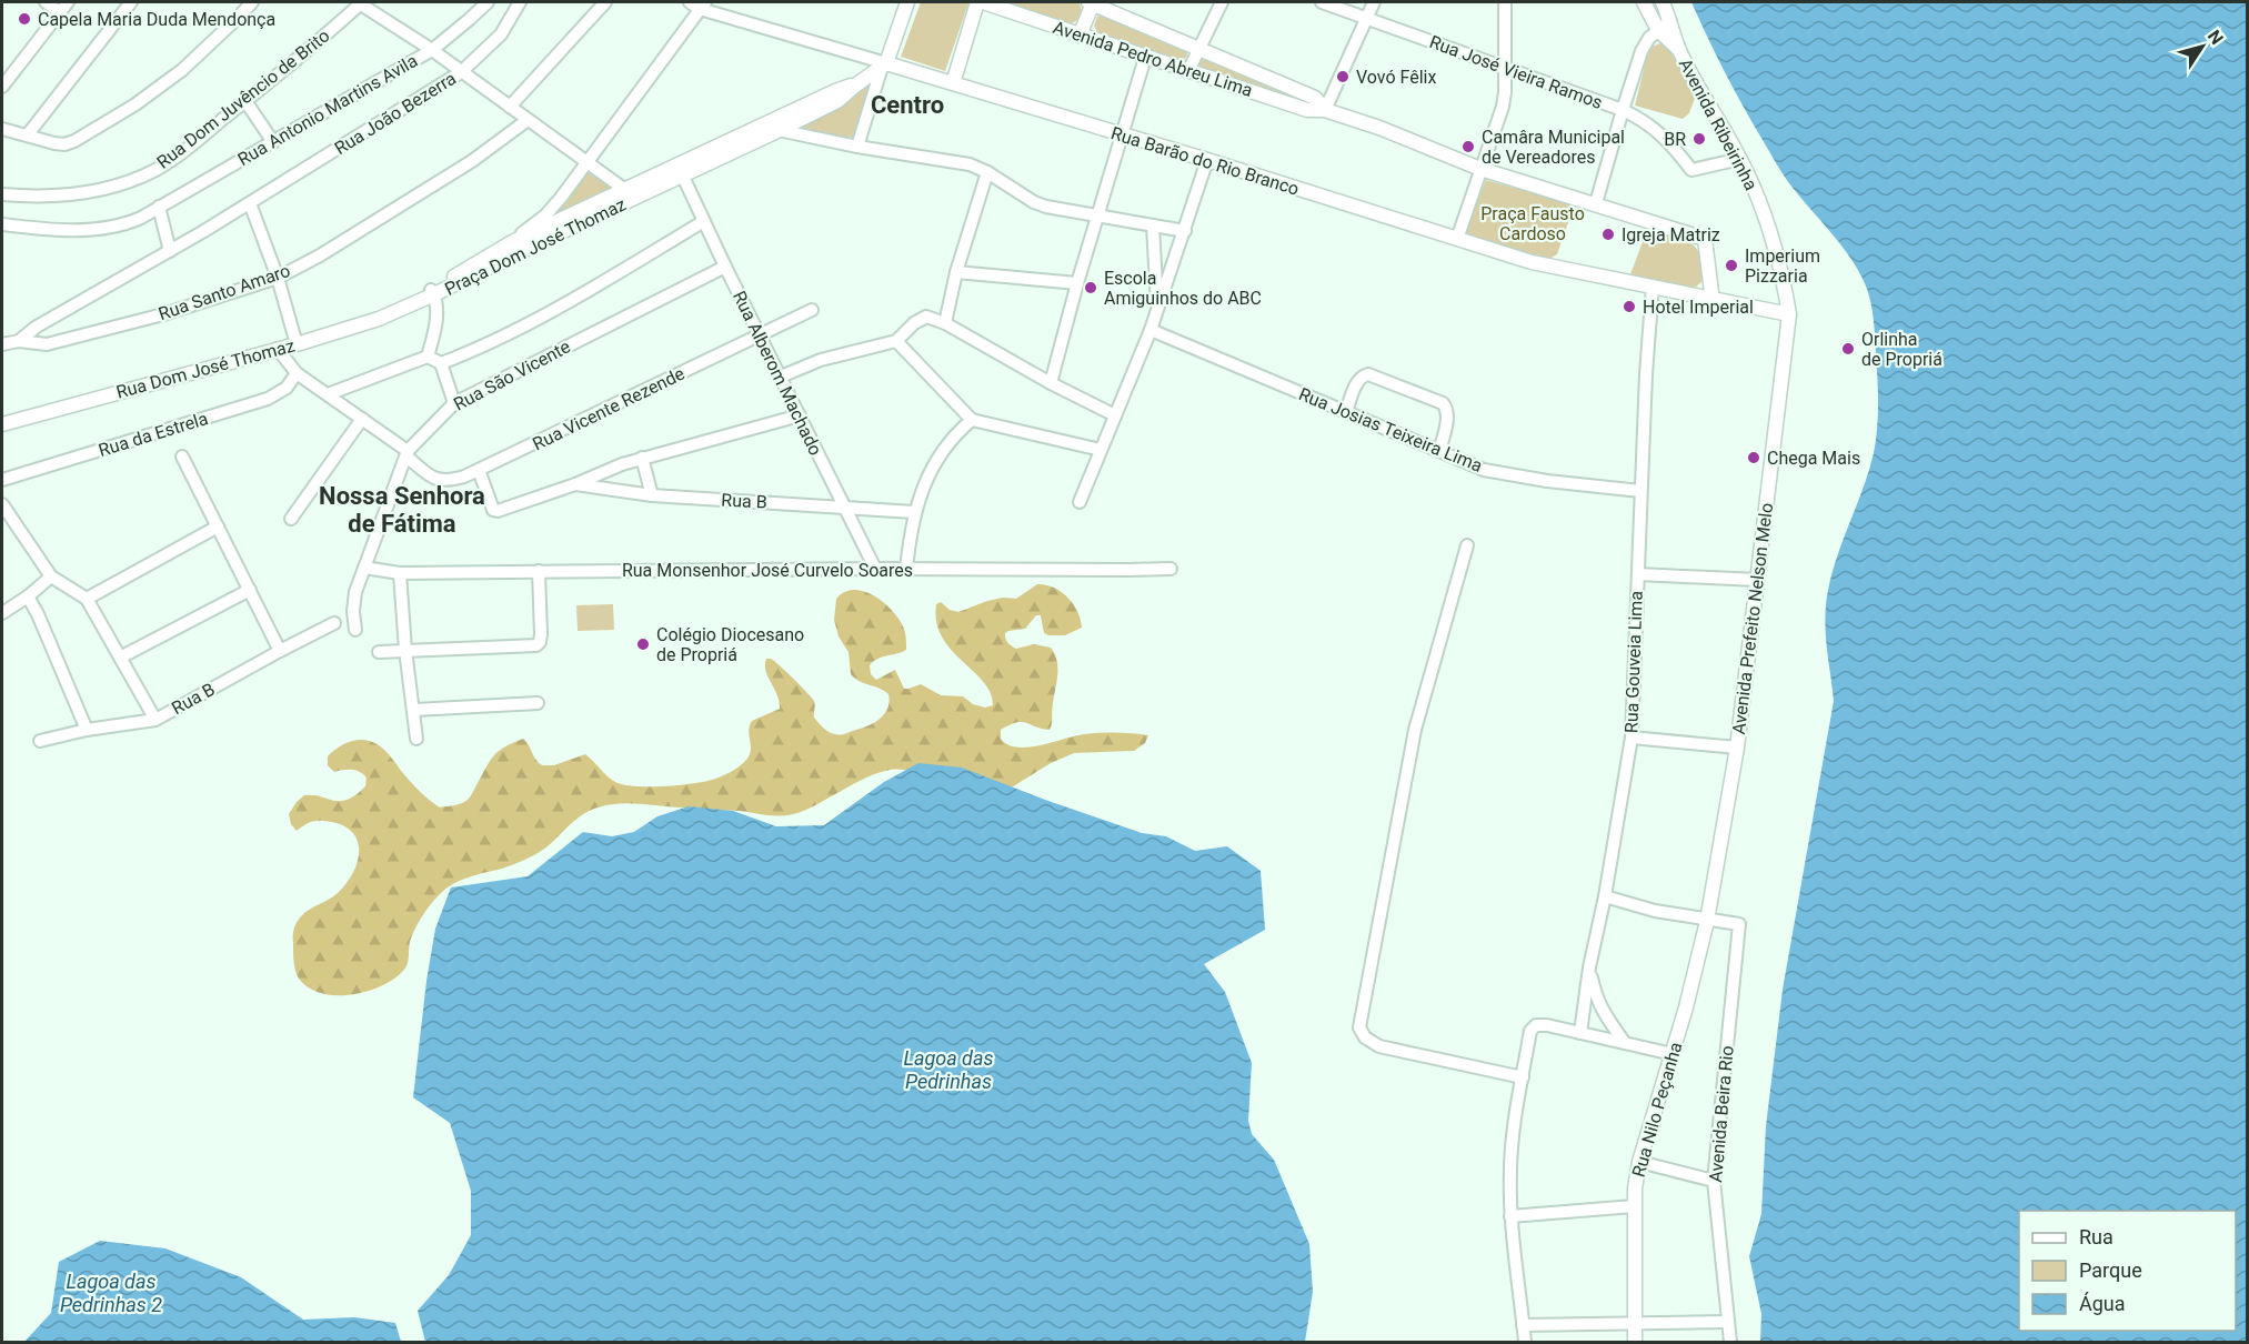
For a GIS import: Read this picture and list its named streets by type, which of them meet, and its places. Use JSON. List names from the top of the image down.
{
  "streets": {
    "main road": [
      "Avenida Pedro Abreu Lima",
      "Avenida Ribeirinha",
      "Rua Barão do Rio Branco",
      "Praça Dom José Thomaz",
      "Rua Dom José Thomaz",
      "Avenida Prefeito Nelson Melo",
      "Rua Nilo Peçanha"
    ],
    "street": [
      "Rua José Vieira Ramos",
      "Rua Dom Juvêncio de Brito",
      "Rua Antonio Martins Avila",
      "Rua João Bezerra",
      "Rua Santo Amaro",
      "Rua Alberom Machado",
      "Rua São Vicente",
      "Rua Vicente Rezende",
      "Rua Josias Teixeira Lima",
      "Rua da Estrela",
      "Rua B",
      "Rua Monsenhor José Curvelo Soares",
      "Rua Gouveia Lima",
      "Avenida Beira Rio"
    ]
  },
  "crossings": [
    ["Rua José Vieira Ramos", "Avenida Ribeirinha"],
    ["Rua João Bezerra", "Rua Santo Amaro"],
    ["Avenida Ribeirinha", "Avenida Prefeito Nelson Melo"],
    ["Praça Dom José Thomaz", "Rua Dom José Thomaz"],
    ["Rua Alberom Machado", "Rua São Vicente"],
    ["Rua Alberom Machado", "Rua Vicente Rezende"],
    ["Rua Alberom Machado", "Rua B"],
    ["Rua Alberom Machado", "Rua Monsenhor José Curvelo Soares"],
    ["Rua São Vicente", "Rua Vicente Rezende"],
    ["Rua São Vicente", "Rua Monsenhor José Curvelo Soares"],
    ["Rua Josias Teixeira Lima", "Rua Gouveia Lima"],
    ["Avenida Prefeito Nelson Melo", "Rua Nilo Peçanha"],
    ["Avenida Prefeito Nelson Melo", "Avenida Beira Rio"],
    ["Rua Nilo Peçanha", "Avenida Beira Rio"]
  ],
  "districts": ["Centro", "Nossa Senhora de Fátima"],
  "water": ["Lagoa das Pedrinhas", "Lagoa das Pedrinhas 2"],
  "parks": ["Praça Fausto Cardoso"],
  "places": [
    "Capela Maria Duda Mendonça",
    "Vovó Fêlix",
    "BR",
    "Camâra Municipal de Vereadores",
    "Igreja Matriz",
    "Imperium Pizzaria",
    "Escola Amiguinhos do ABC",
    "Hotel Imperial",
    "Orlinha de Propriá",
    "Chega Mais",
    "Colégio Diocesano de Propriá"
  ],
  "legend": ["Rua", "Parque", "Água"],
  "north": "top right"
}
